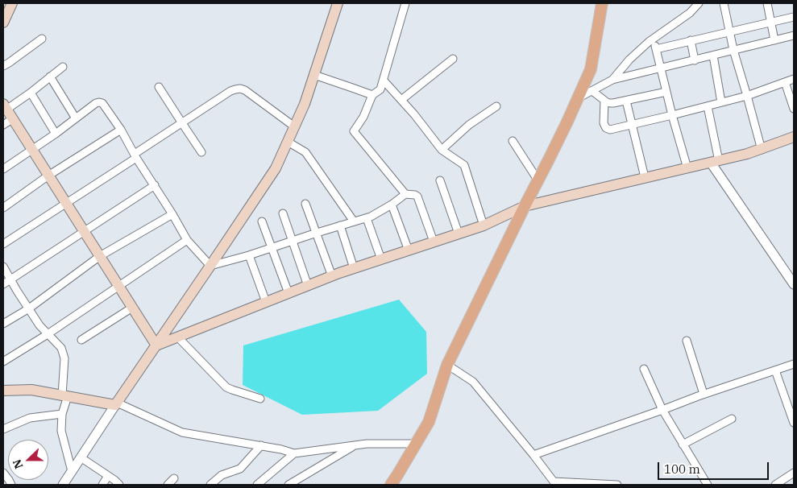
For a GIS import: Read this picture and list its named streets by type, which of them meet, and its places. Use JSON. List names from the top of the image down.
{
  "scale_bar": "100 m",
  "north": "left"
}
